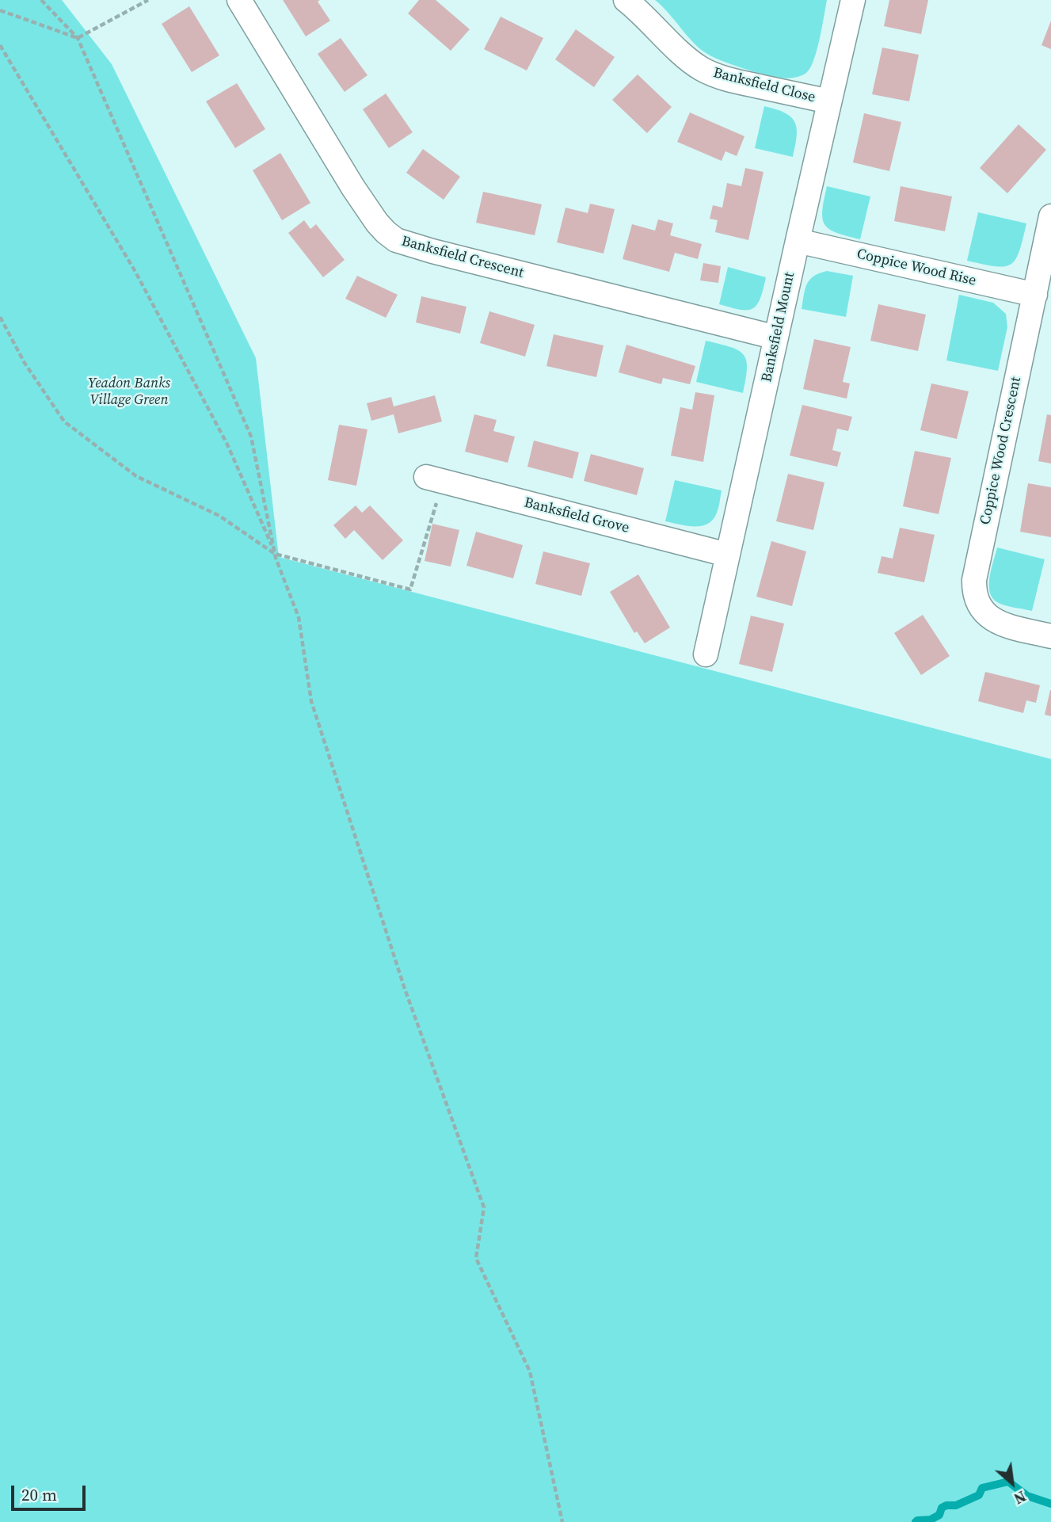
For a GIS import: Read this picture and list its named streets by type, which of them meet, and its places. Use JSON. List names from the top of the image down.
{
  "streets": {
    "street": [
      "Banksfield Close",
      "Banksfield Crescent",
      "Coppice Wood Rise",
      "Banksfield Mount",
      "Coppice Wood Crescent",
      "Banksfield Grove"
    ]
  },
  "crossings": [
    ["Banksfield Close", "Banksfield Mount"],
    ["Banksfield Crescent", "Banksfield Mount"],
    ["Coppice Wood Rise", "Banksfield Mount"],
    ["Coppice Wood Rise", "Coppice Wood Crescent"],
    ["Banksfield Mount", "Banksfield Grove"]
  ],
  "parks": ["Yeadon Banks Village Green"],
  "scale_bar": "20 m",
  "north": "bottom right"
}
